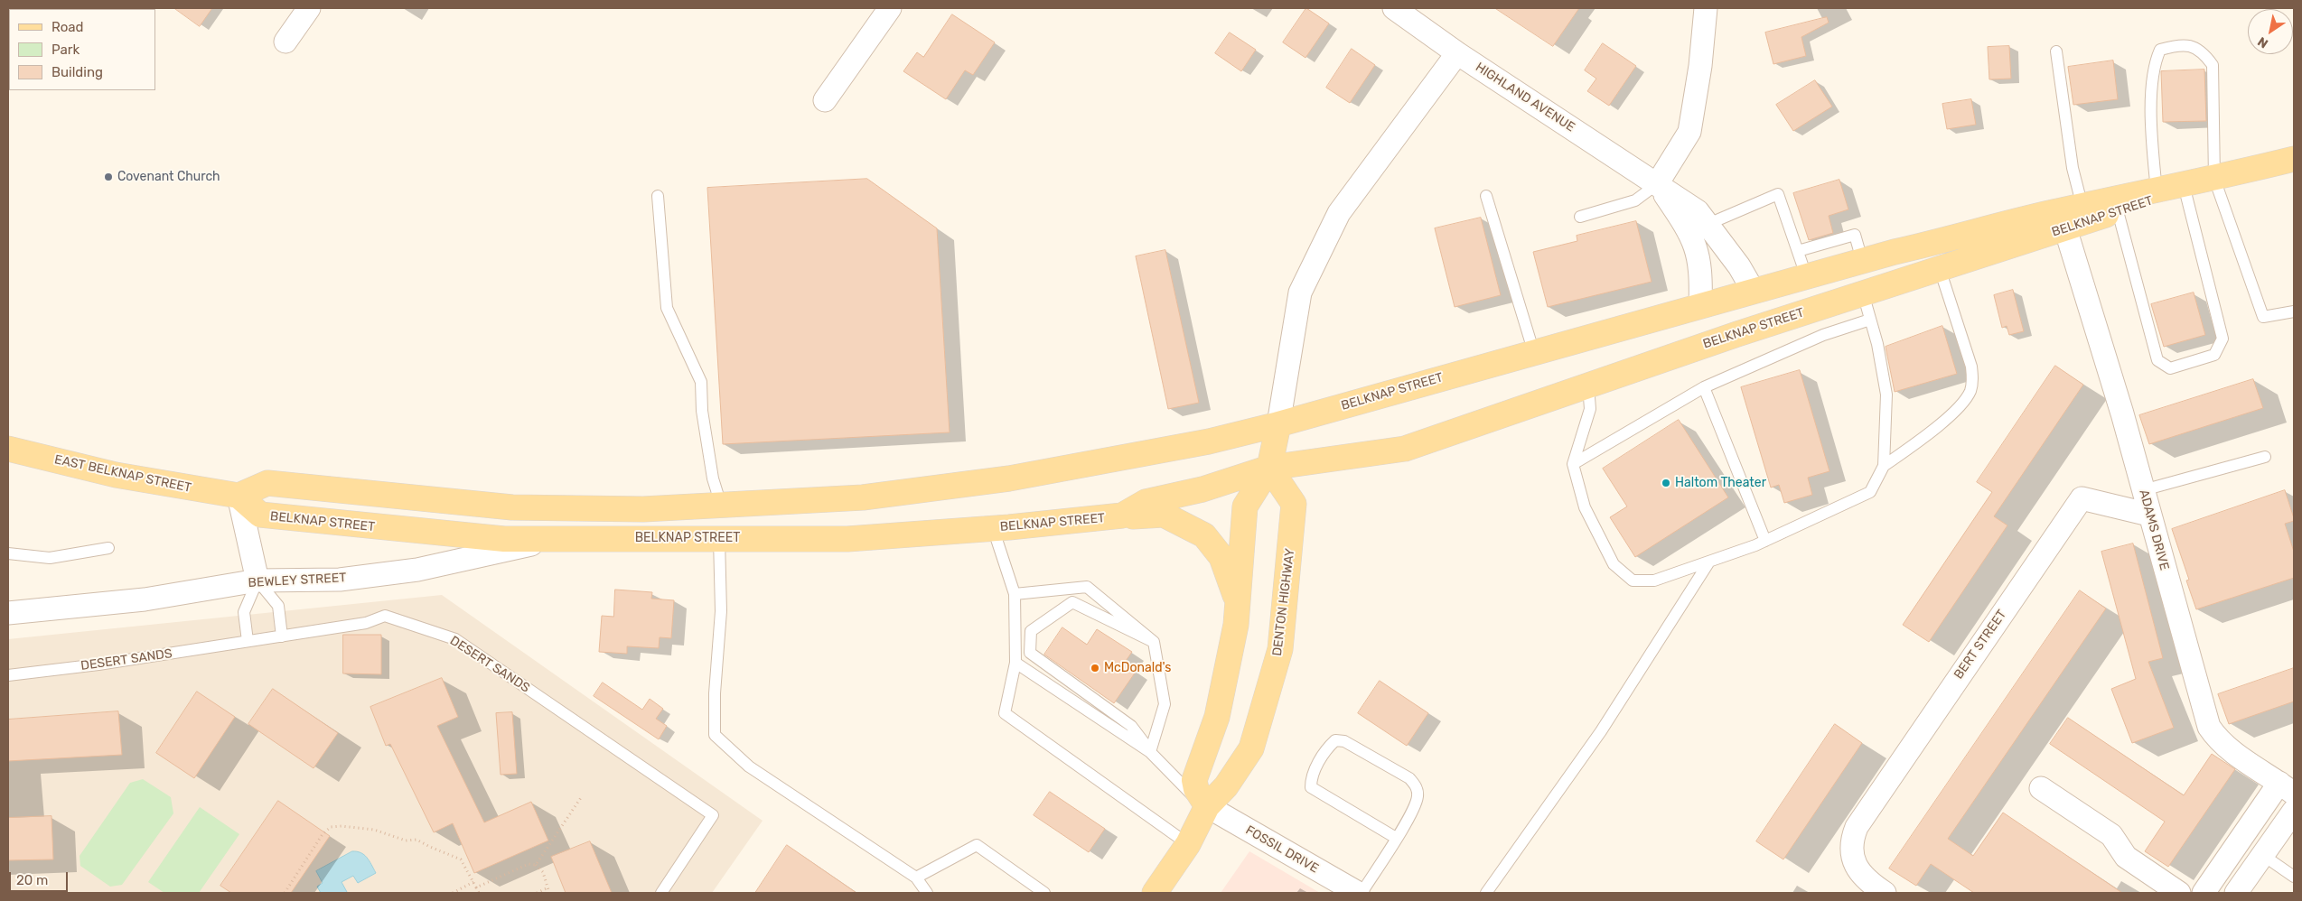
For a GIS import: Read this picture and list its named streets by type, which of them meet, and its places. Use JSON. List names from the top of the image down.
{
  "streets": {
    "main road": ["BELKNAP STREET", "EAST BELKNAP STREET", "DENTON HIGHWAY"],
    "street": [
      "HIGHLAND AVENUE",
      "ADAMS DRIVE",
      "BEWLEY STREET",
      "BERT STREET",
      "FOSSIL DRIVE"
    ],
    "lane": ["DESERT SANDS"]
  },
  "crossings": [
    ["HIGHLAND AVENUE", "BELKNAP STREET"],
    ["BELKNAP STREET", "EAST BELKNAP STREET"],
    ["BELKNAP STREET", "ADAMS DRIVE"],
    ["BELKNAP STREET", "BEWLEY STREET"],
    ["BELKNAP STREET", "DENTON HIGHWAY"],
    ["ADAMS DRIVE", "BERT STREET"],
    ["DENTON HIGHWAY", "FOSSIL DRIVE"]
  ],
  "places": ["Covenant Church", "Haltom Theater", "McDonald's"],
  "legend": ["Road", "Park", "Building"],
  "scale_bar": "20 m",
  "north": "bottom left"
}
